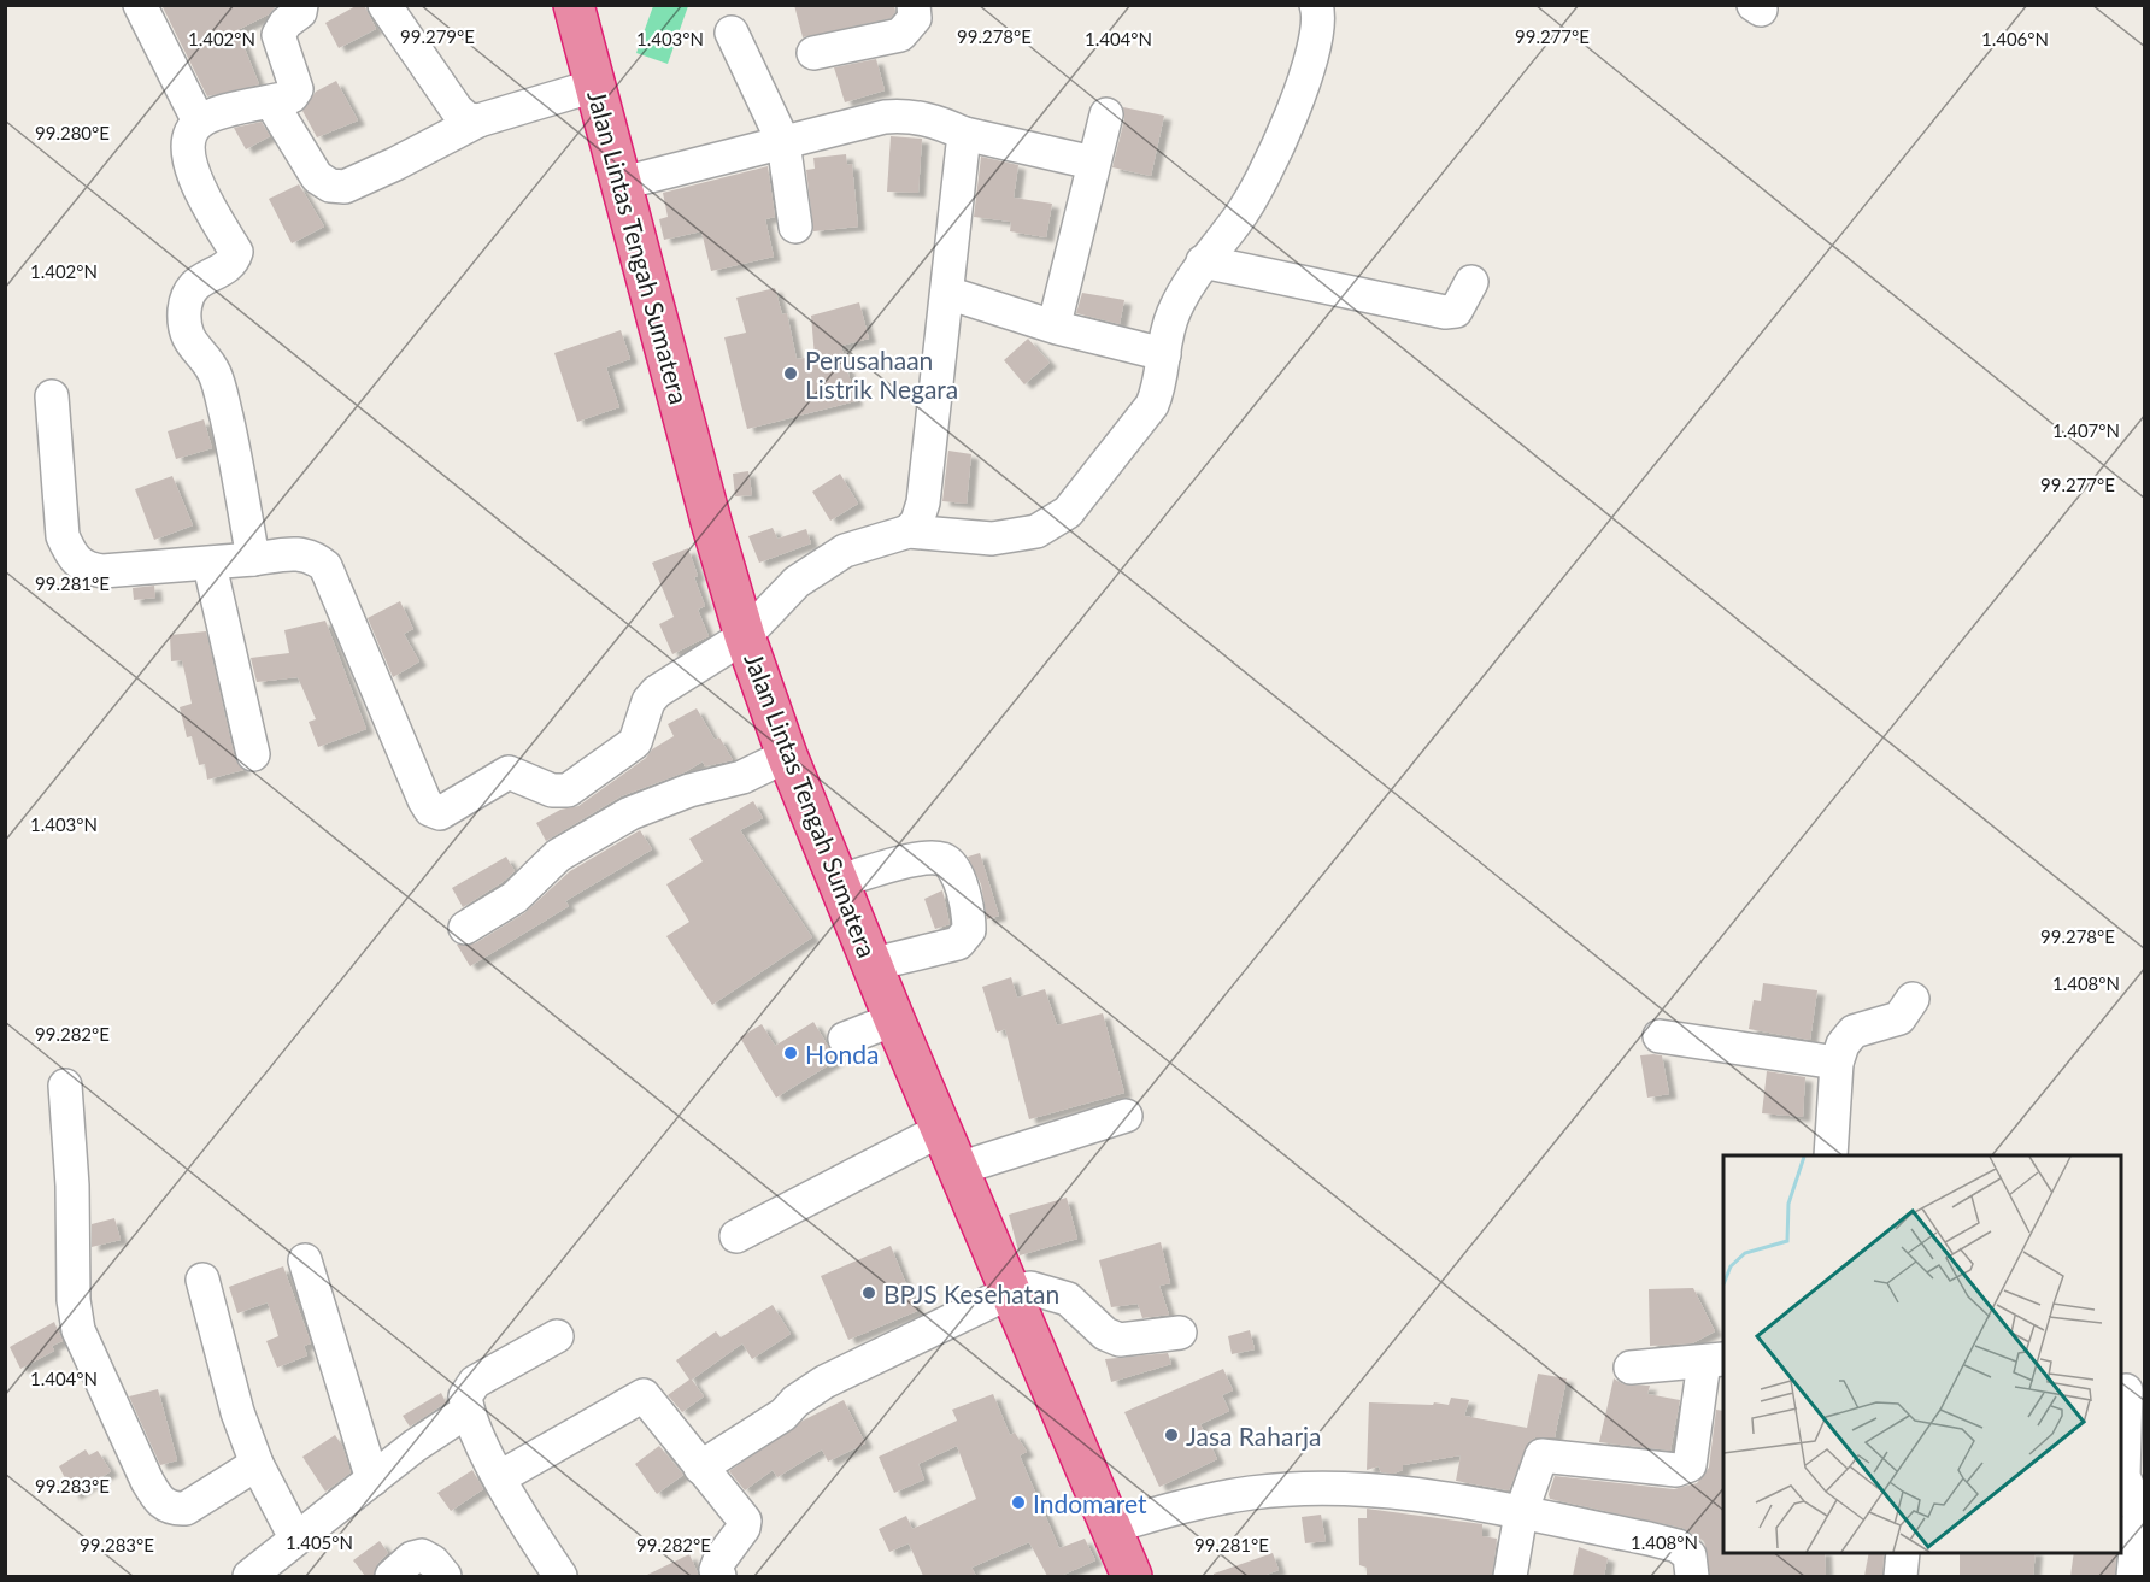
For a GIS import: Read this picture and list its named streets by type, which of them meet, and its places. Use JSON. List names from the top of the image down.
{
  "streets": {
    "highway": ["Jalan Lintas Tengah Sumatera"]
  },
  "places": [
    "Perusahaan Listrik Negara",
    "Honda",
    "BPJS Kesehatan",
    "Jasa Raharja",
    "Indomaret"
  ],
  "coordinates": [
    "99.277°E",
    "99.279°E",
    "99.278°E",
    "1.403°N",
    "1.404°N",
    "1.402°N",
    "1.406°N",
    "99.280°E",
    "1.407°N",
    "99.281°E",
    "1.408°N",
    "99.282°E",
    "99.283°E",
    "1.405°N"
  ]
}
